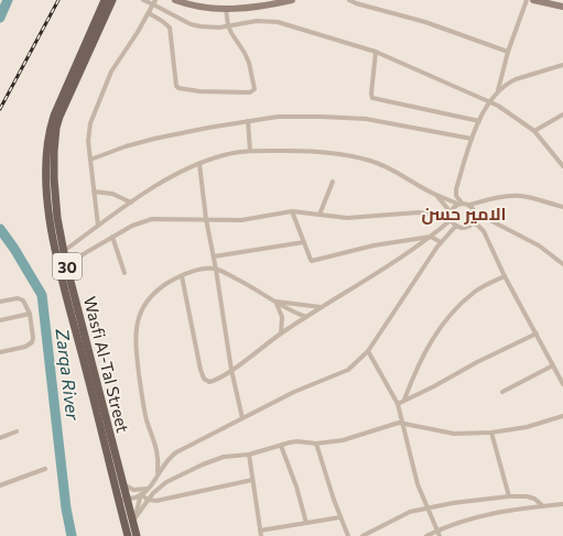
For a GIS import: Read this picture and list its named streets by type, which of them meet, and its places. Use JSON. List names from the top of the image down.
{
  "streets": {
    "main road": ["30", "Wasfi Al-Tal Street"]
  },
  "districts": ["الامير حسن"],
  "water": ["Zarqa River"]
}
